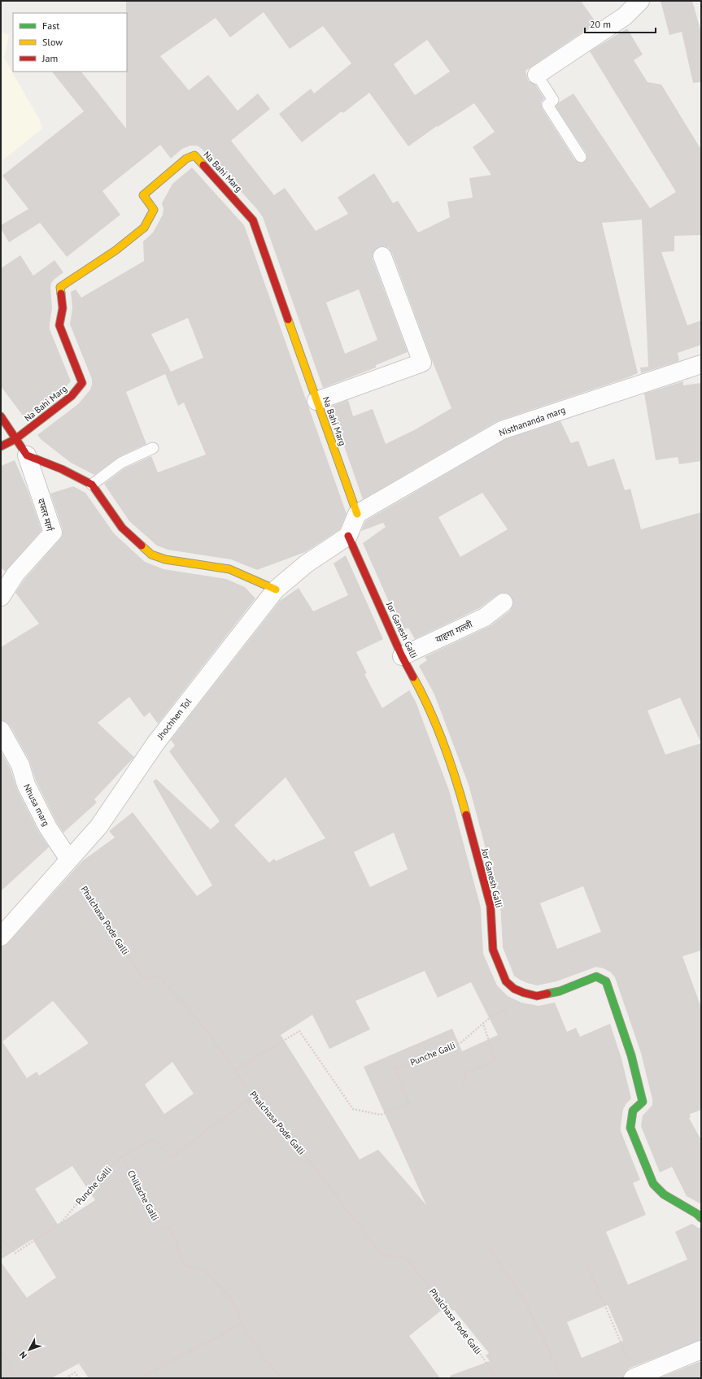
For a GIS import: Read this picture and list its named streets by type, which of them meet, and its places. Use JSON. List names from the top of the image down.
{
  "streets": {
    "street": [
      "Na Bahi Marg",
      "Nisthananda marg",
      "दफ्तर मार्ग",
      "Jor Ganesh Galli",
      "याहगा गल्ली",
      "Jhochhen Tol",
      "Nhusa marg"
    ],
    "path": ["Phalchasa Pode Galli", "Punche Galli", "Chillache Galli"]
  },
  "crossings": [
    ["Na Bahi Marg", "Nisthananda marg"],
    ["Jor Ganesh Galli", "याहगा गल्ली"],
    ["Jor Ganesh Galli", "Jhochhen Tol"],
    ["Jhochhen Tol", "Nhusa marg"],
    ["Jhochhen Tol", "Phalchasa Pode Galli"],
    ["Nhusa marg", "Phalchasa Pode Galli"],
    ["Phalchasa Pode Galli", "Punche Galli"],
    ["Punche Galli", "Chillache Galli"]
  ],
  "legend": ["Fast", "Slow", "Jam"],
  "scale_bar": "20 m",
  "north": "bottom left"
}
